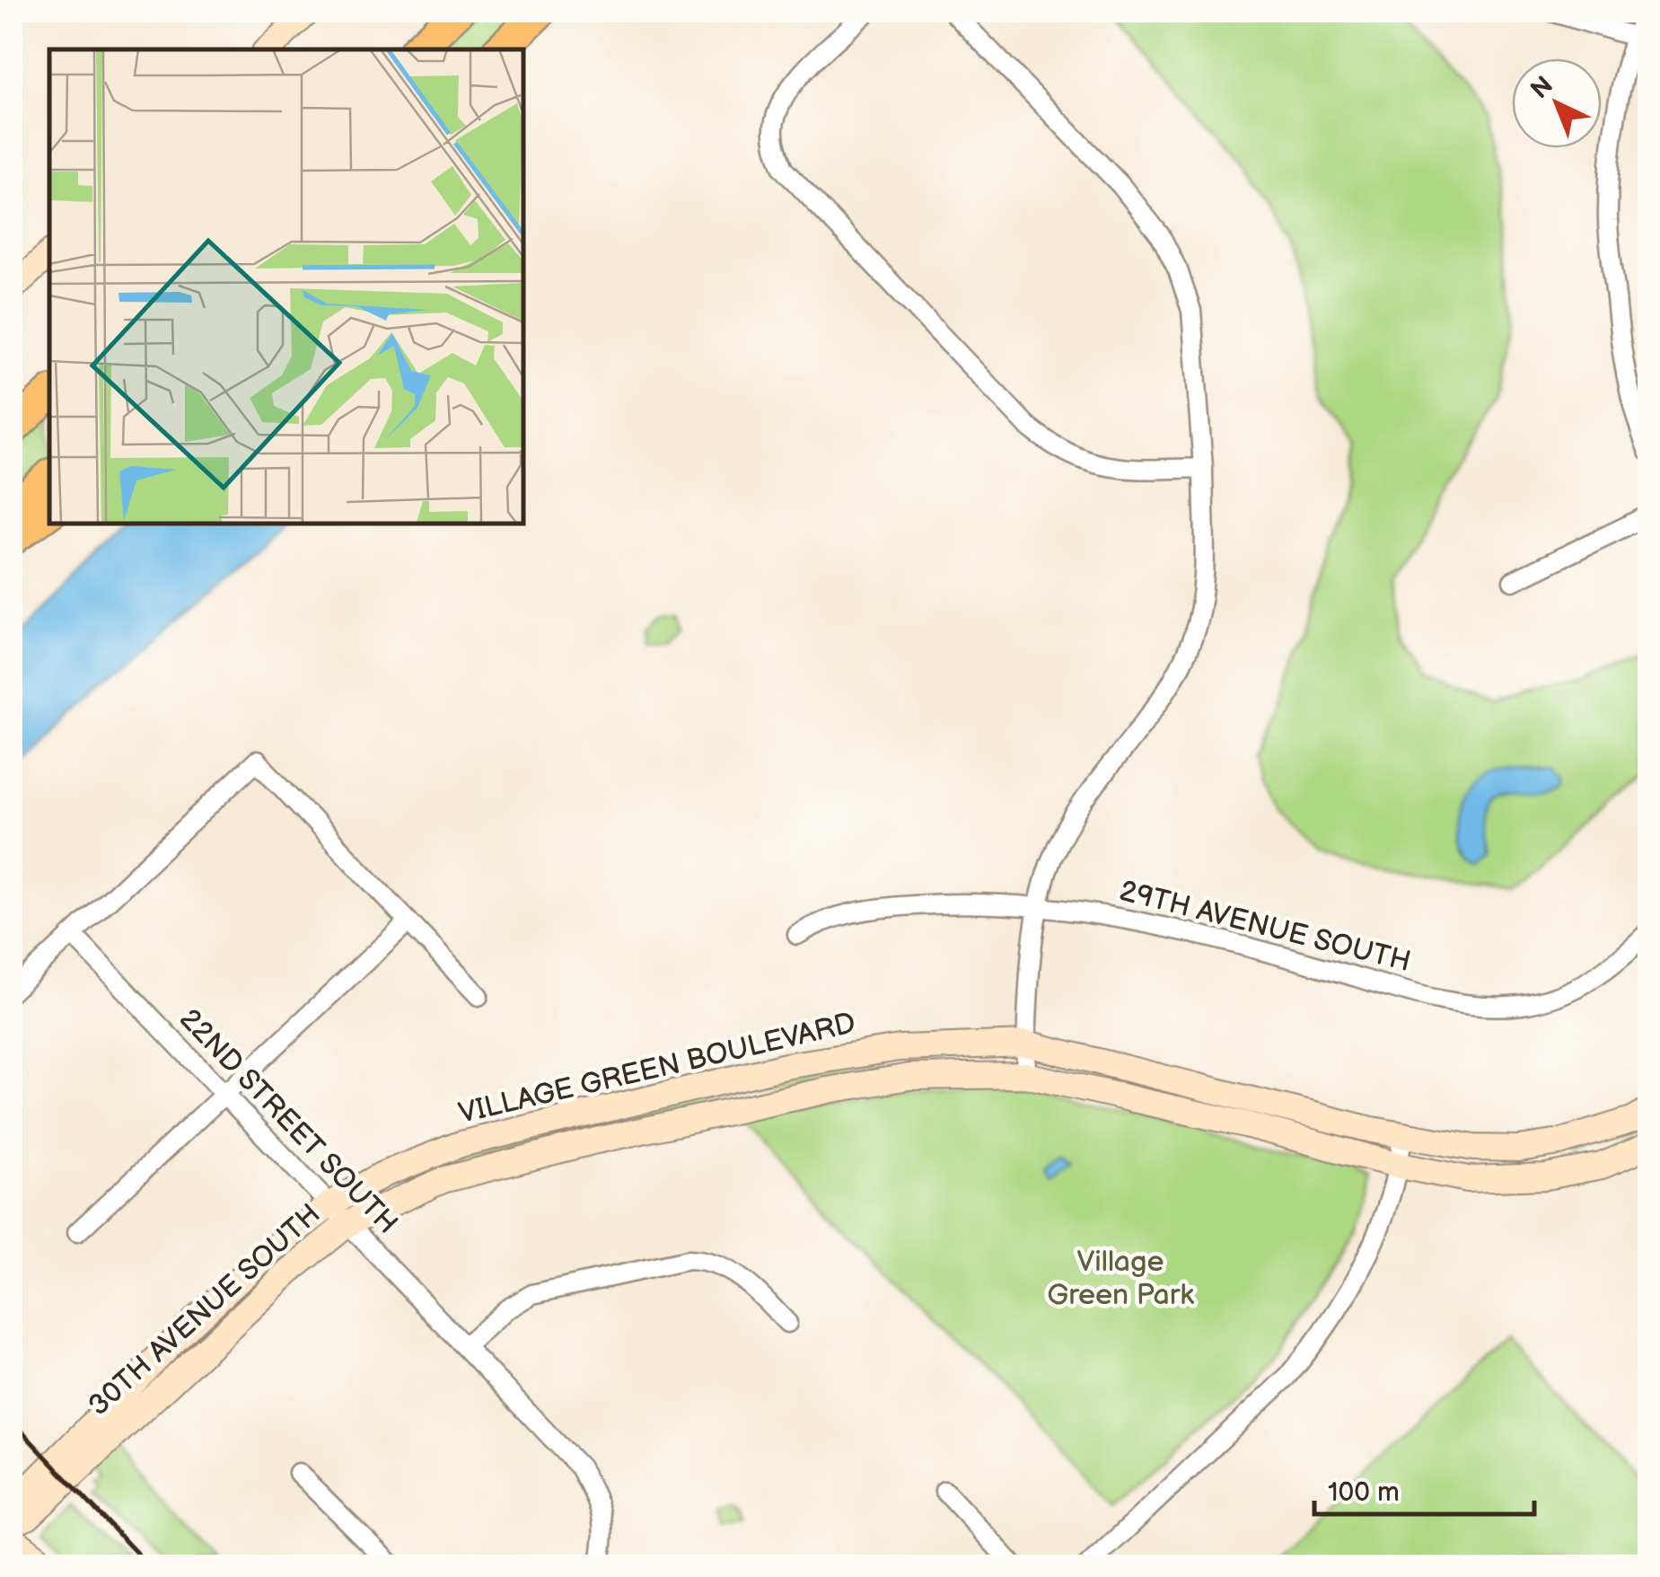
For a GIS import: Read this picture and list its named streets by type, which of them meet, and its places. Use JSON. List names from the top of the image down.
{
  "streets": {
    "street": [
      "29TH AVENUE SOUTH",
      "VILLAGE GREEN BOULEVARD",
      "22ND STREET SOUTH",
      "30TH AVENUE SOUTH"
    ]
  },
  "crossings": [
    ["VILLAGE GREEN BOULEVARD", "22ND STREET SOUTH"],
    ["VILLAGE GREEN BOULEVARD", "30TH AVENUE SOUTH"],
    ["22ND STREET SOUTH", "30TH AVENUE SOUTH"]
  ],
  "parks": ["Village Green Park"],
  "scale_bar": "100 m",
  "north": "top left"
}
